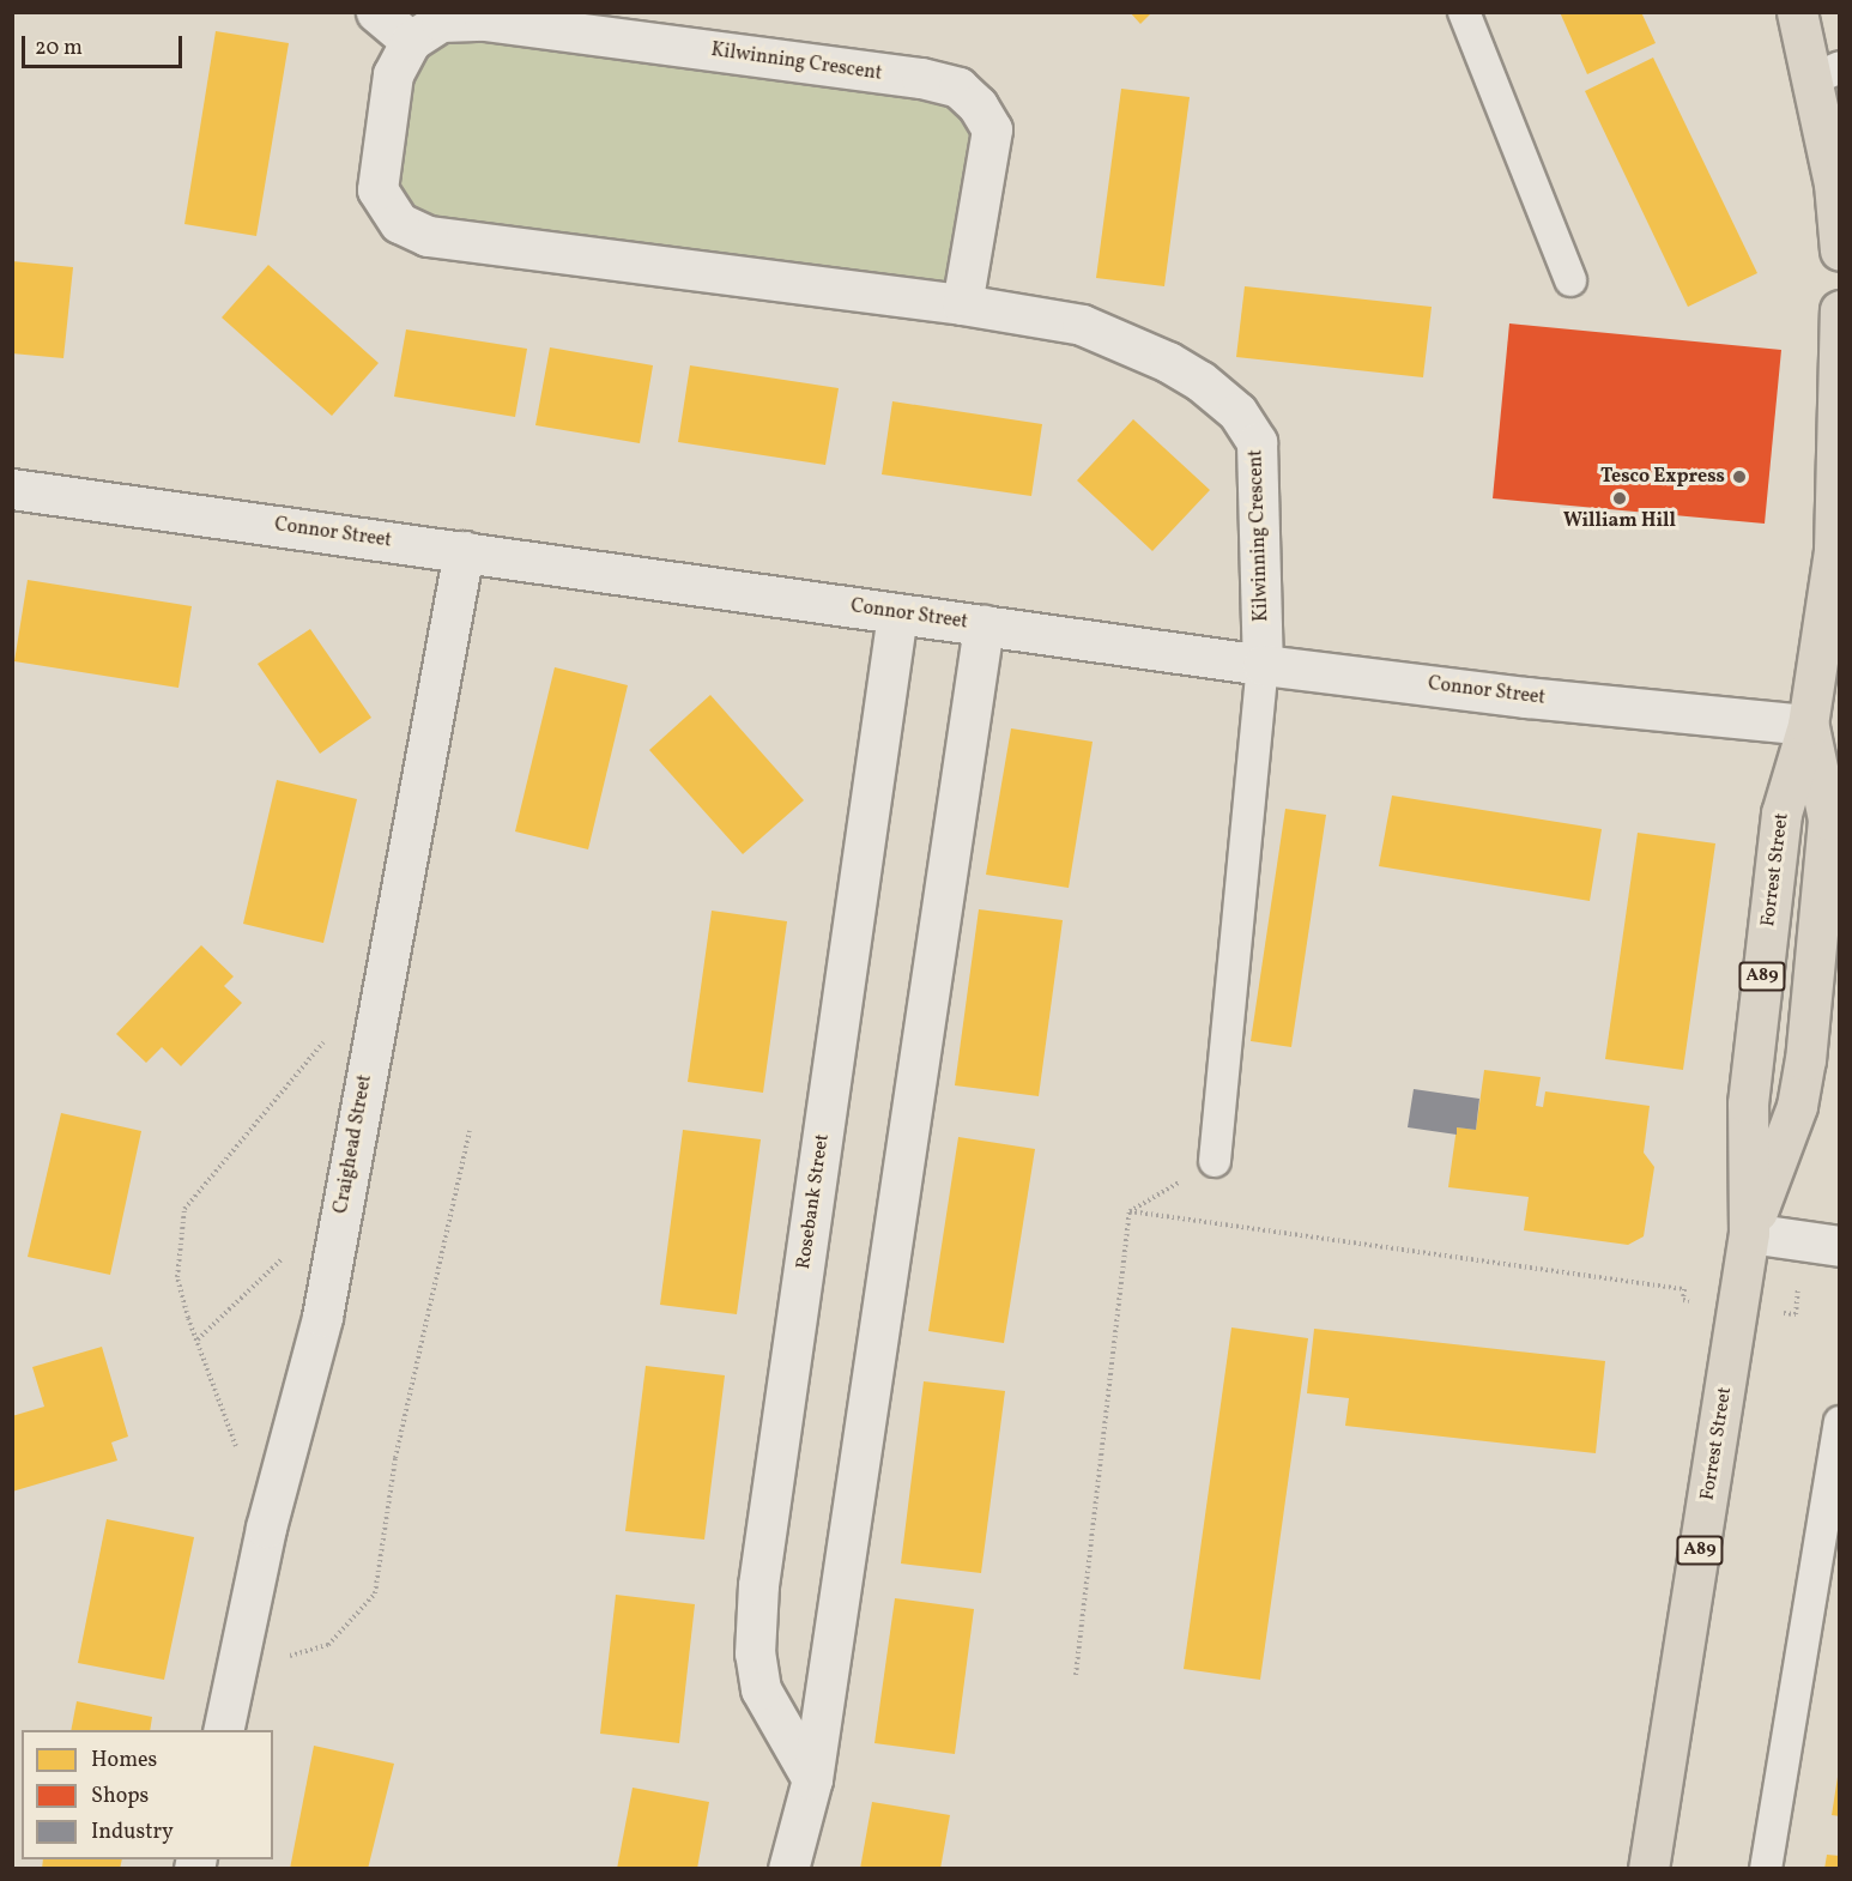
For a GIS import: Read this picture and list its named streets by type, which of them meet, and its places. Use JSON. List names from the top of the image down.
{
  "streets": {
    "main road": ["Forrest Street", "A89"],
    "street": [
      "Kilwinning Crescent",
      "Connor Street",
      "Craighead Street",
      "Rosebank Street"
    ]
  },
  "crossings": [
    ["Kilwinning Crescent", "Connor Street"],
    ["Connor Street", "Forrest Street"],
    ["Connor Street", "Craighead Street"],
    ["Connor Street", "Rosebank Street"]
  ],
  "places": ["Tesco Express", "William Hill"],
  "legend": ["Homes", "Shops", "Industry"],
  "scale_bar": "20 m"
}
